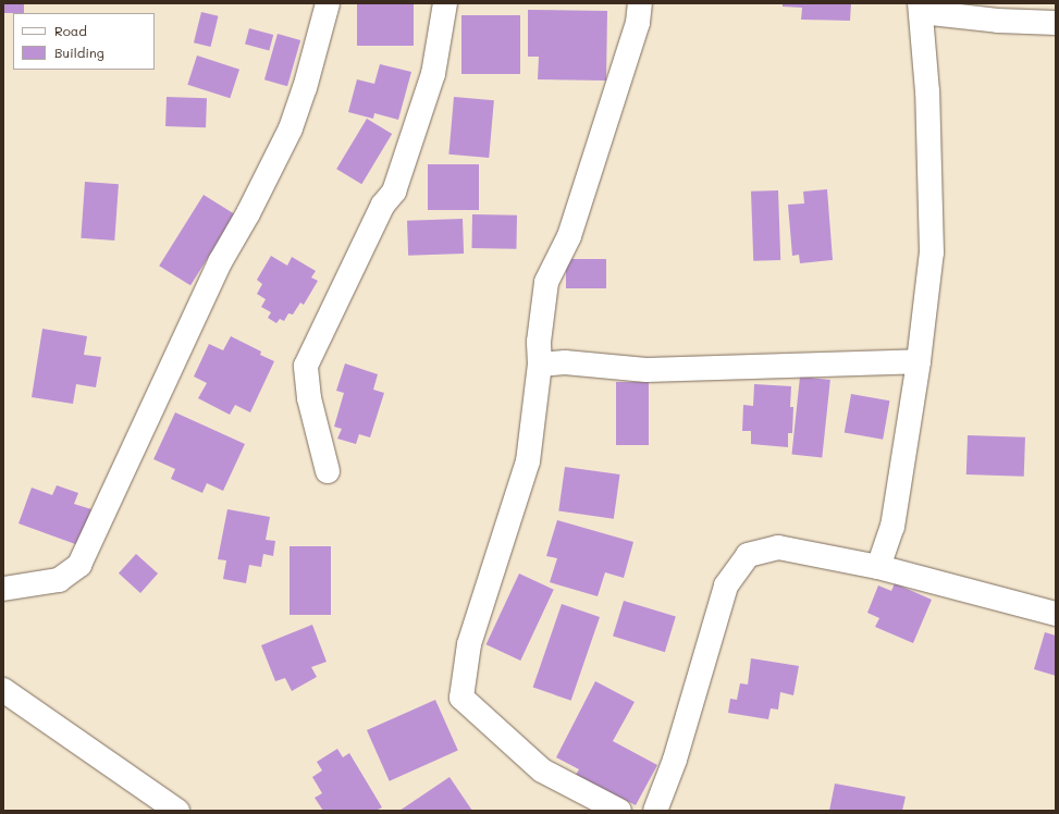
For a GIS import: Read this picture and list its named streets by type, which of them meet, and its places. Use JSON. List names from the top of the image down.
{
  "legend": ["Road", "Building"]
}
